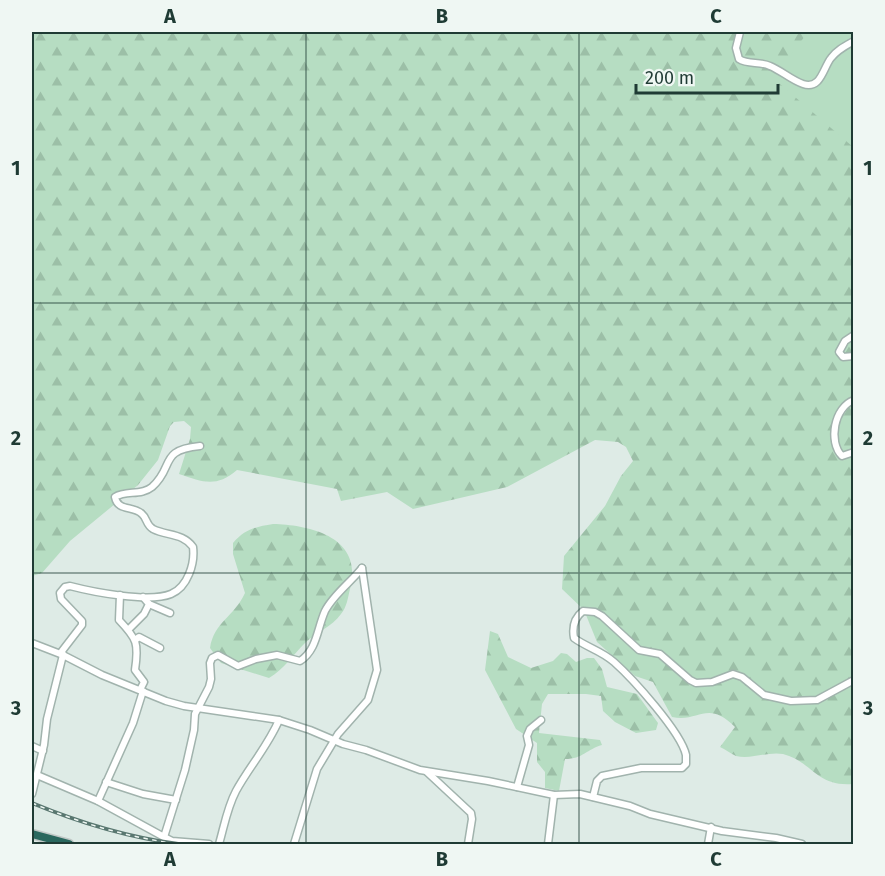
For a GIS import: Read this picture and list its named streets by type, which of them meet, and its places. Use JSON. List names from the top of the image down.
{
  "scale_bar": "200 m",
  "grid": {
    "columns": ["A", "B", "C"],
    "rows": ["1", "2", "3"]
  }
}
